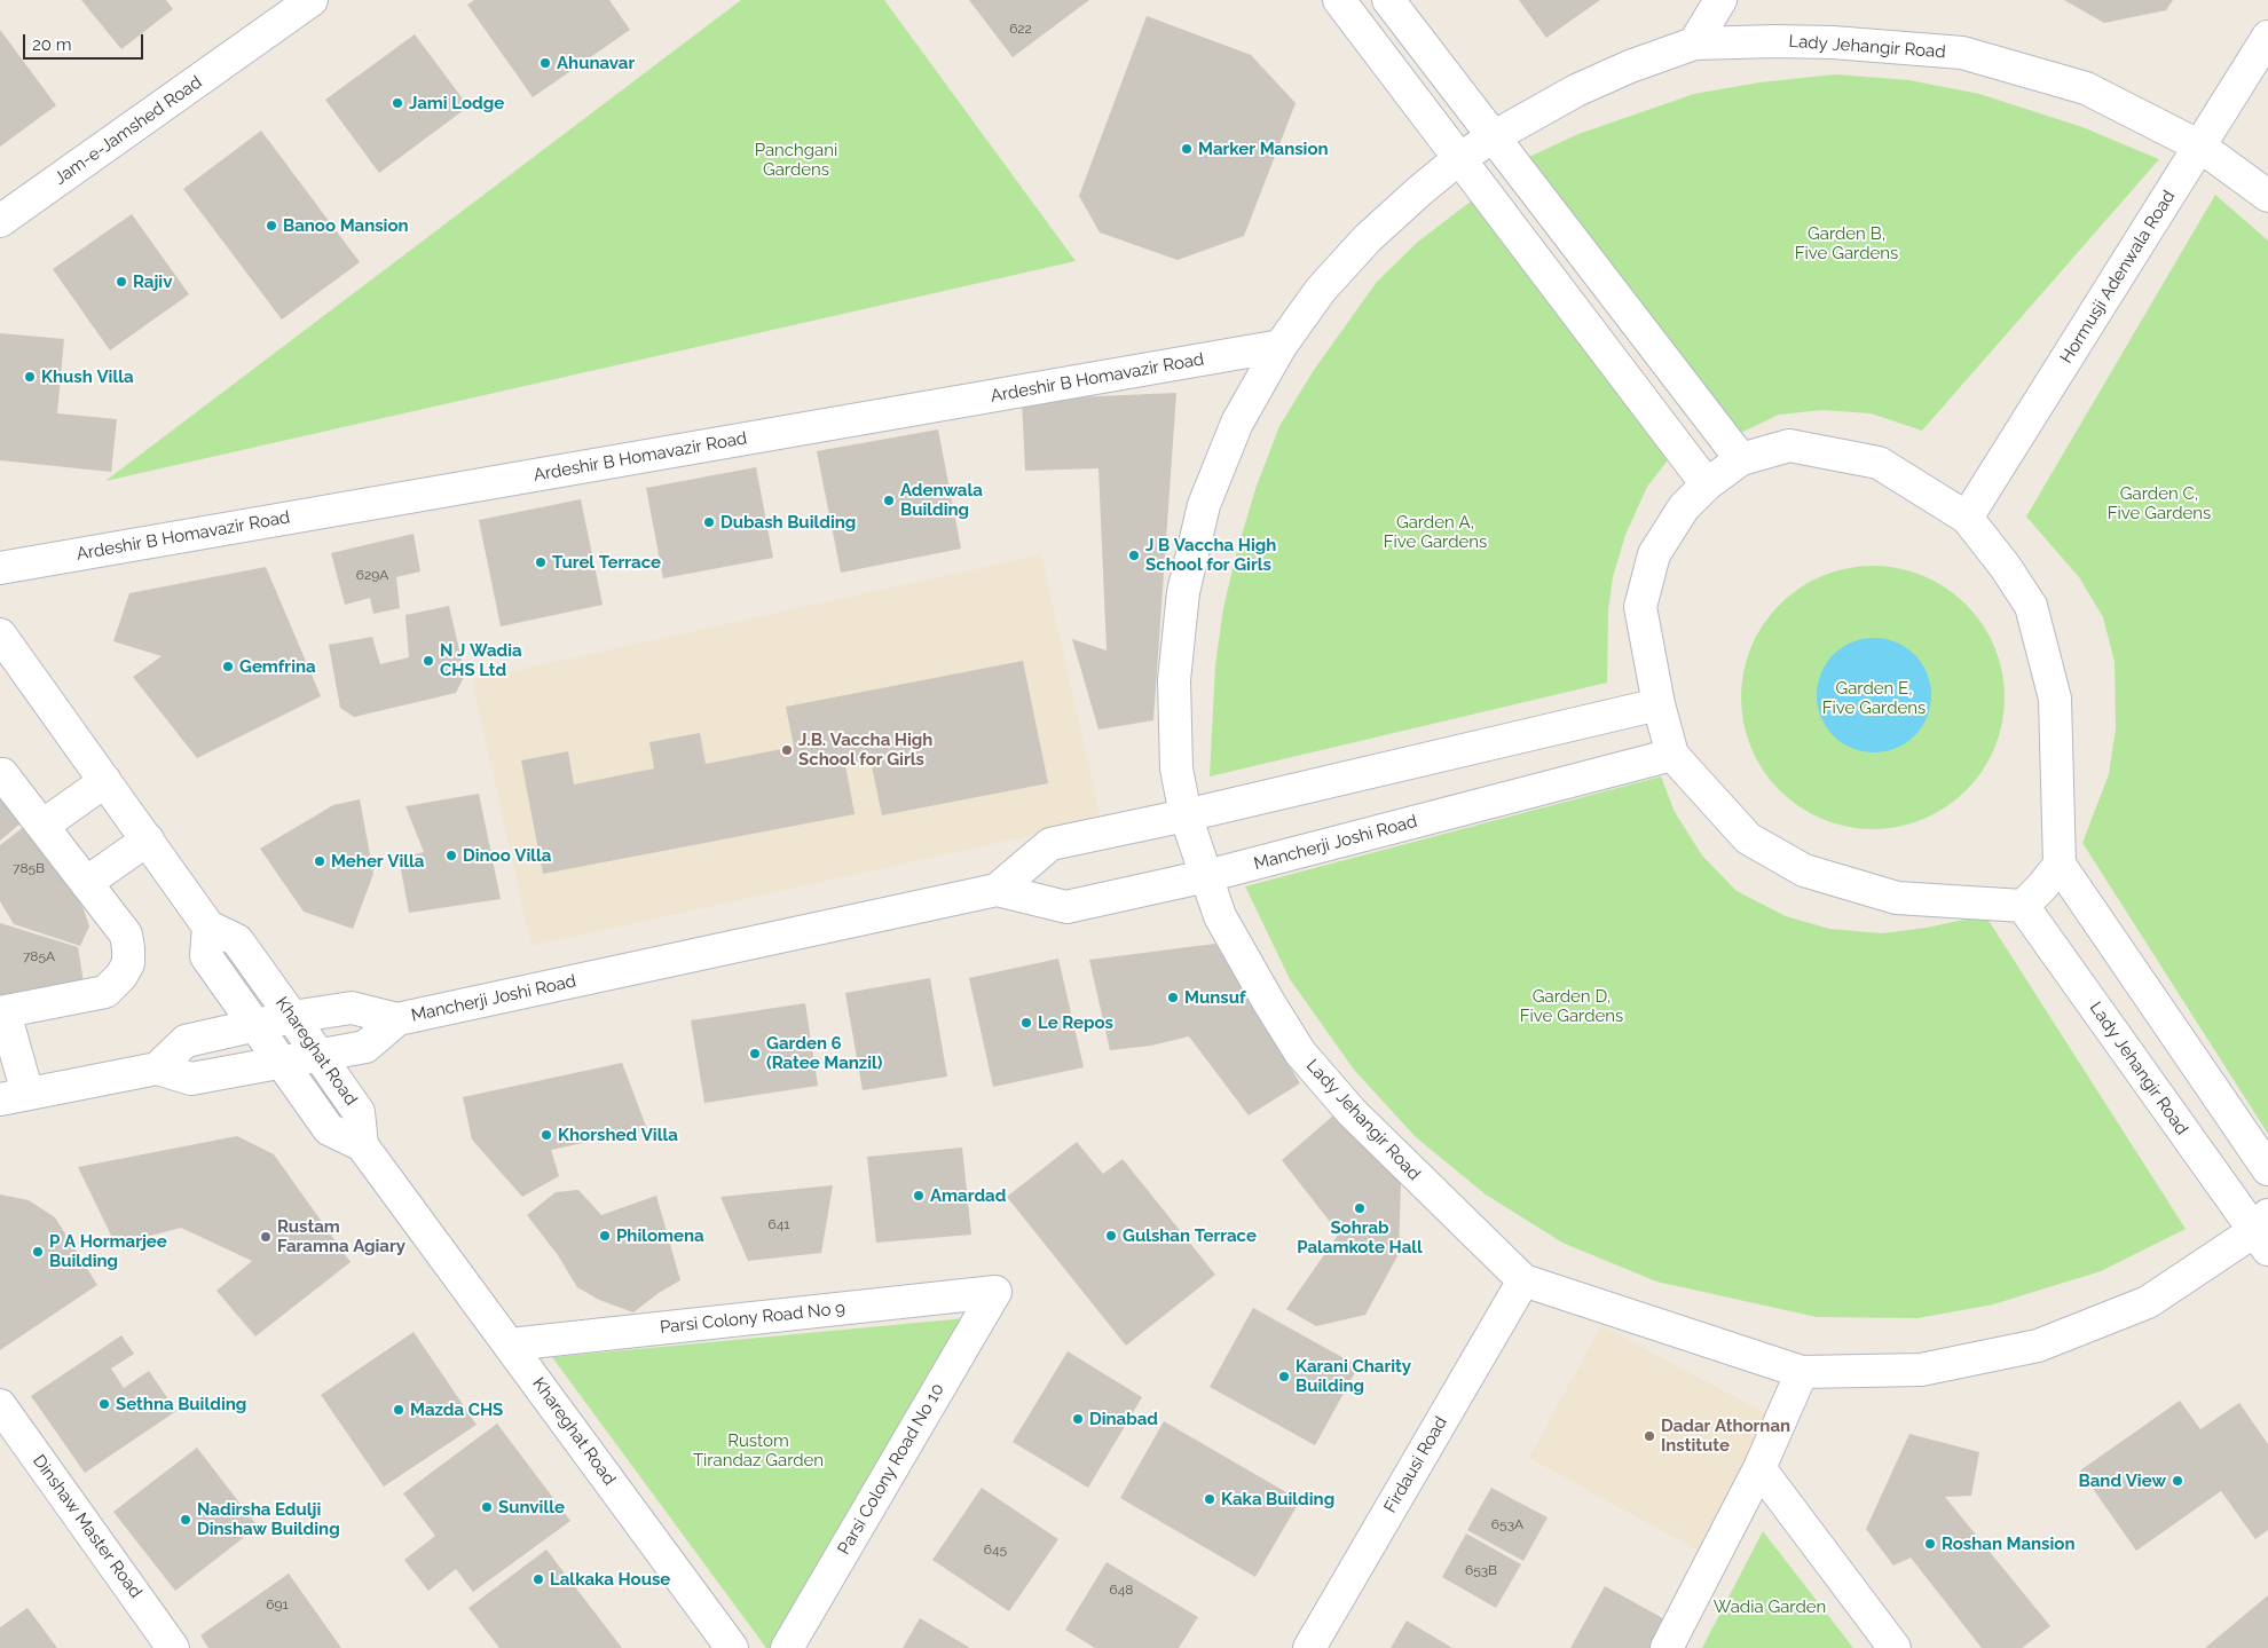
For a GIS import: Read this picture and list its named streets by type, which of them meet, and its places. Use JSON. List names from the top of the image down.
{
  "streets": {
    "street": [
      "Lady Jehangir Road",
      "Jam-e-Jamshed Road",
      "Hormusji Adenwala Road",
      "Ardeshir B Homavazir Road",
      "Mancherji Joshi Road",
      "Khareghat Road",
      "Parsi Colony Road No 9",
      "Firdausi Road",
      "Parsi Colony Road No 10",
      "Dinshaw Master Road"
    ]
  },
  "crossings": [
    ["Lady Jehangir Road", "Hormusji Adenwala Road"],
    ["Lady Jehangir Road", "Ardeshir B Homavazir Road"],
    ["Lady Jehangir Road", "Mancherji Joshi Road"],
    ["Lady Jehangir Road", "Firdausi Road"],
    ["Mancherji Joshi Road", "Khareghat Road"],
    ["Khareghat Road", "Parsi Colony Road No 9"],
    ["Parsi Colony Road No 9", "Parsi Colony Road No 10"]
  ],
  "parks": [
    "Panchgani Gardens",
    "Garden B, Five Gardens",
    "Garden C, Five Gardens",
    "Garden A, Five Gardens",
    "Garden E, Five Gardens",
    "Garden D, Five Gardens",
    "Rustom Tirandaz Garden",
    "Wadia Garden"
  ],
  "places": [
    "Ahunavar",
    "Jami Lodge",
    "Marker Mansion",
    "Banoo Mansion",
    "Rajiv",
    "Khush Villa",
    "Adenwala Building",
    "Dubash Building",
    "J B Vaccha High School for Girls",
    "Turel Terrace",
    "N J Wadia CHS Ltd",
    "Gemfrina",
    "J.B. Vaccha High School for Girls",
    "Dinoo Villa",
    "Meher Villa",
    "Munsuf",
    "Le Repos",
    "Garden 6 (Ratee Manzil)",
    "Khorshed Villa",
    "Amardad",
    "Sohrab Palamkote Hall",
    "Philomena",
    "Gulshan Terrace",
    "Rustam Faramna Agiary",
    "P A Hormarjee Building",
    "Karani Charity Building",
    "Sethna Building",
    "Mazda CHS",
    "Dinabad",
    "Dadar Athornan Institute",
    "Band View",
    "Kaka Building",
    "Sunville",
    "Nadirsha Edulji Dinshaw Building",
    "Roshan Mansion",
    "Lalkaka House"
  ],
  "house_numbers": [
    "622",
    "629A",
    "785B",
    "785A",
    "641",
    "653A",
    "645",
    "653B",
    "648",
    "691"
  ],
  "scale_bar": "20 m"
}
